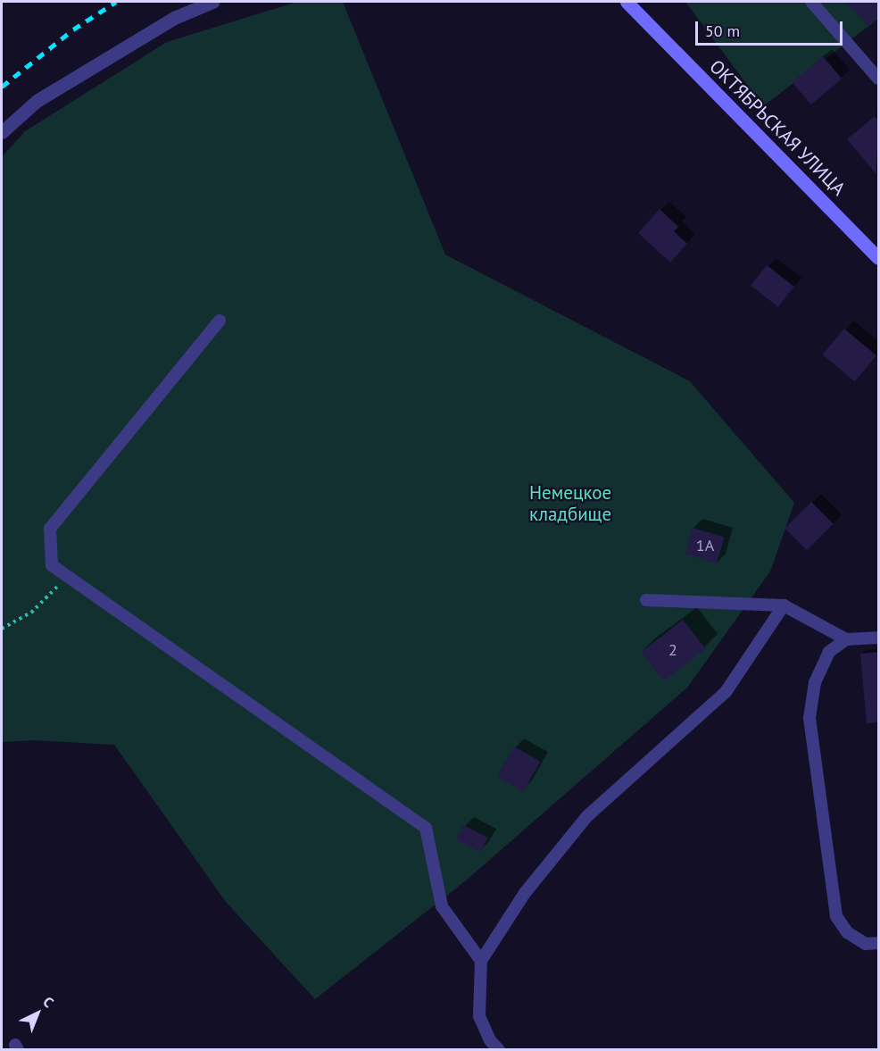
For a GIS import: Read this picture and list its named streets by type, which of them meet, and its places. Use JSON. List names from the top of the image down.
{
  "streets": {
    "main road": ["ОКТЯБРЬСКАЯ УЛИЦА"]
  },
  "parks": ["Немецкое кладбище"],
  "house_numbers": ["1А", "2"],
  "scale_bar": "50 m",
  "north": "top right"
}
